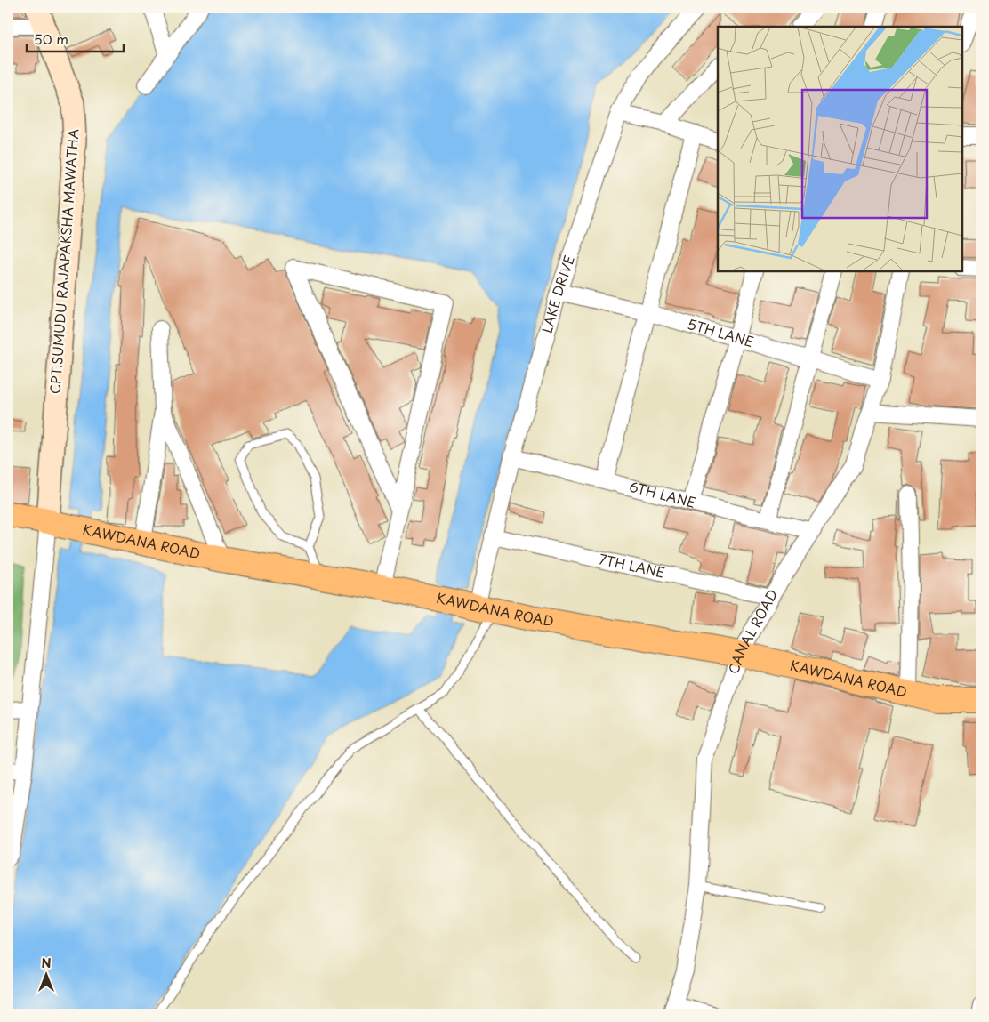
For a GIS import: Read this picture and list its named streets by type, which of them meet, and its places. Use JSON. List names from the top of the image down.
{
  "streets": {
    "main road": ["CPT.SUMUDU RAJAPAKSHA MAWATHA", "KAWDANA ROAD"],
    "street": [
      "LAKE DRIVE",
      "5TH LANE",
      "6TH LANE",
      "7TH LANE",
      "CANAL ROAD"
    ]
  },
  "crossings": [
    ["CPT.SUMUDU RAJAPAKSHA MAWATHA", "KAWDANA ROAD"],
    ["LAKE DRIVE", "5TH LANE"],
    ["LAKE DRIVE", "6TH LANE"],
    ["LAKE DRIVE", "KAWDANA ROAD"],
    ["LAKE DRIVE", "7TH LANE"],
    ["5TH LANE", "CANAL ROAD"],
    ["6TH LANE", "CANAL ROAD"],
    ["KAWDANA ROAD", "CANAL ROAD"],
    ["7TH LANE", "CANAL ROAD"]
  ],
  "scale_bar": "50 m",
  "north": "top"
}
